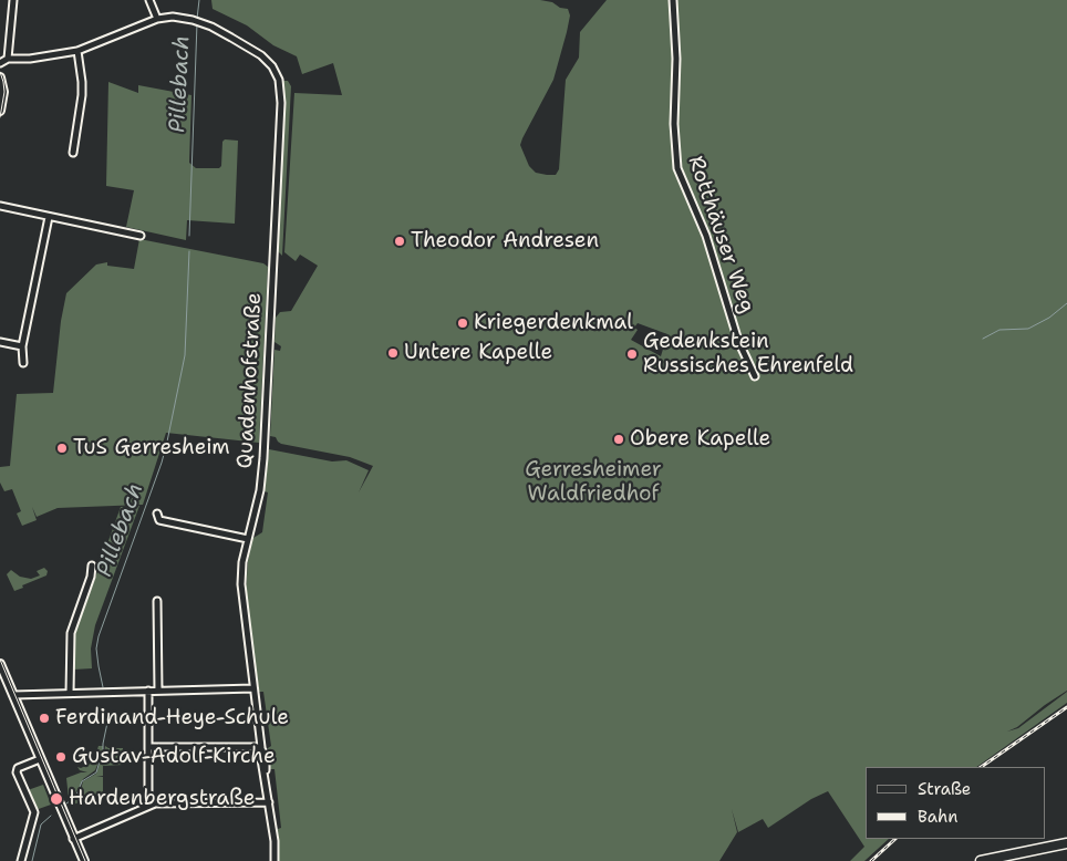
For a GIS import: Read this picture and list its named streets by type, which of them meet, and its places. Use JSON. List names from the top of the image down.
{
  "streets": {
    "street": ["Rotthäuser Weg", "Quadenhofstraße"]
  },
  "water": ["Pillebach"],
  "parks": ["Gerresheimer Waldfriedhof"],
  "places": [
    "Theodor Andresen",
    "Kriegerdenkmal",
    "Untere Kapelle",
    "Gedenkstein Russisches Ehrenfeld",
    "Obere Kapelle",
    "TuS Gerresheim",
    "Ferdinand-Heye-Schule",
    "Gustav-Adolf-Kirche",
    "Hardenbergstraße"
  ],
  "legend": ["Straße", "Bahn"]
}
